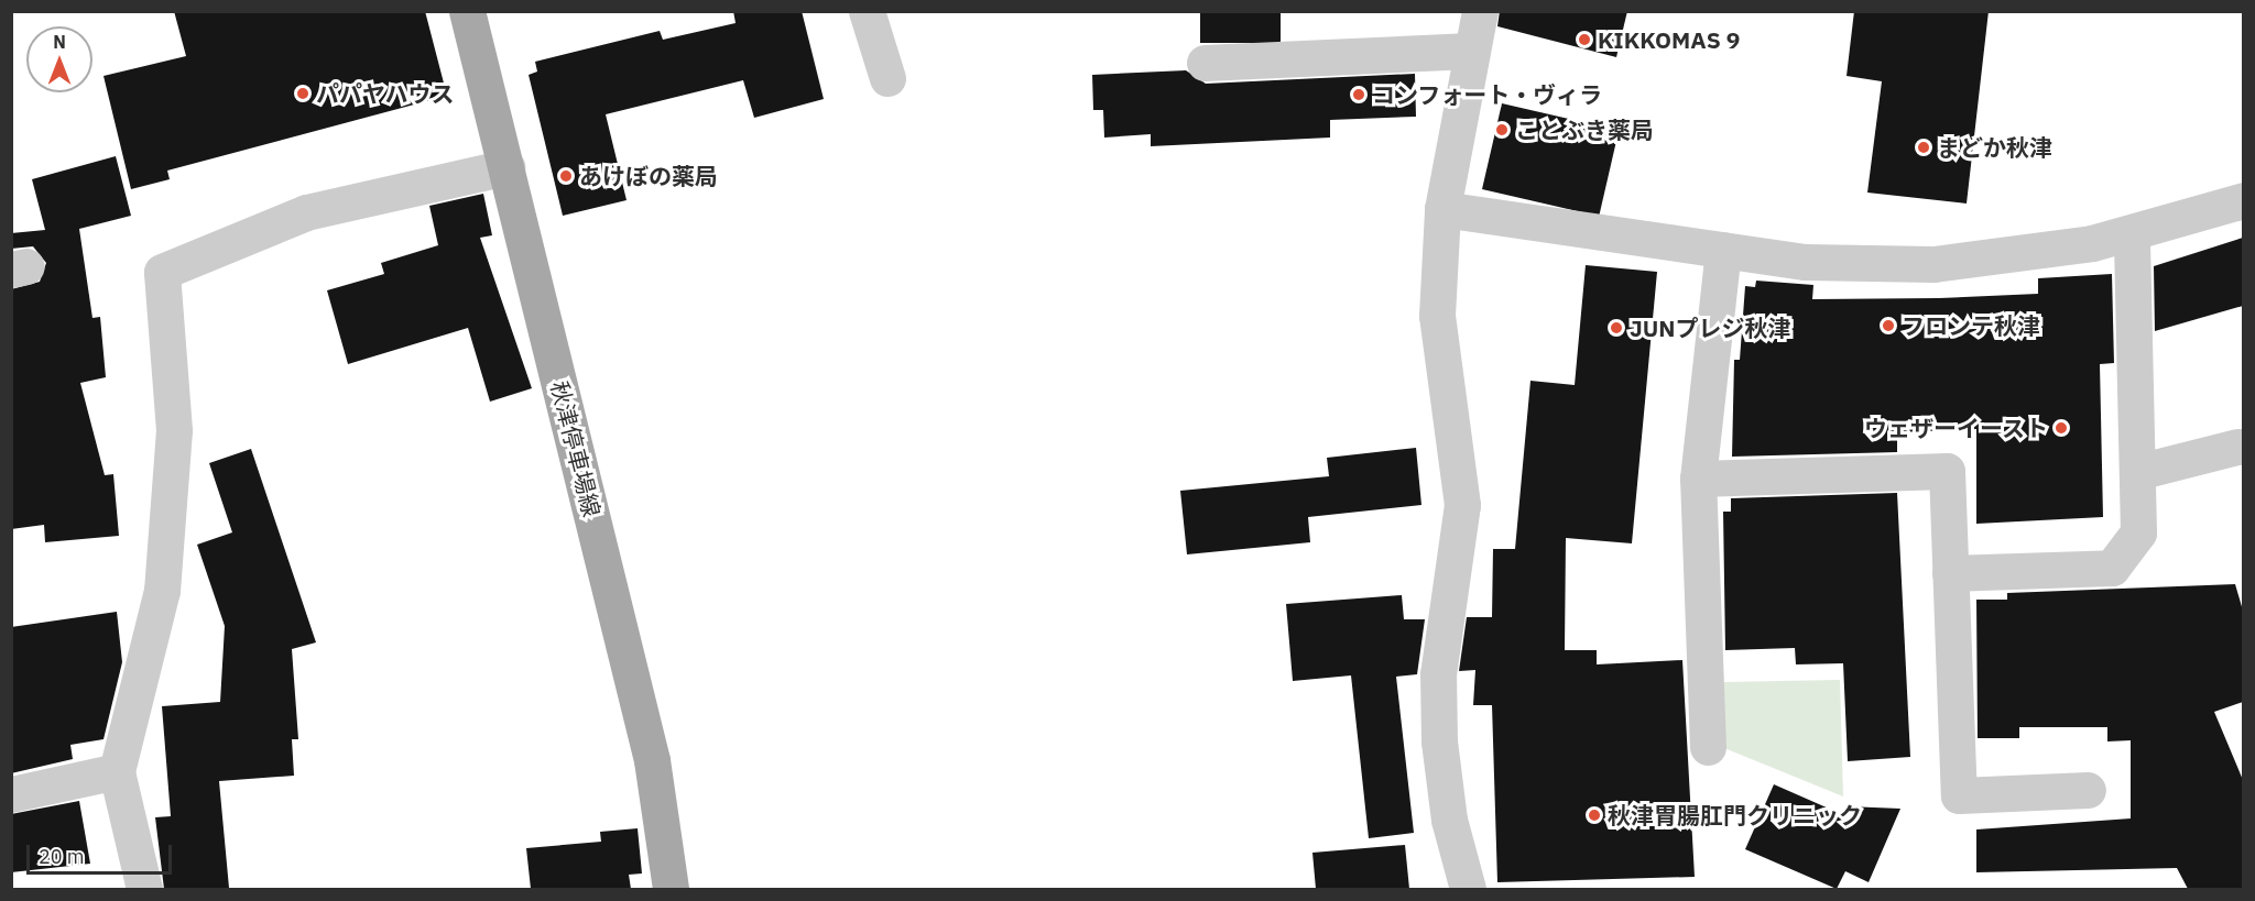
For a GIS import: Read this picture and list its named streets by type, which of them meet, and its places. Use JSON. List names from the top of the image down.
{
  "streets": {
    "main road": ["秋津停車場線"]
  },
  "places": [
    "KIKKOMAS 9",
    "パパヤハウス",
    "コンフォート・ヴィラ",
    "ことぶき薬局",
    "まどか秋津",
    "あけぼの薬局",
    "フロンテ秋津",
    "JUNプレジ秋津",
    "ウェザーイースト",
    "秋津胃腸肛門クリニック"
  ],
  "scale_bar": "20 m",
  "north": "top"
}
